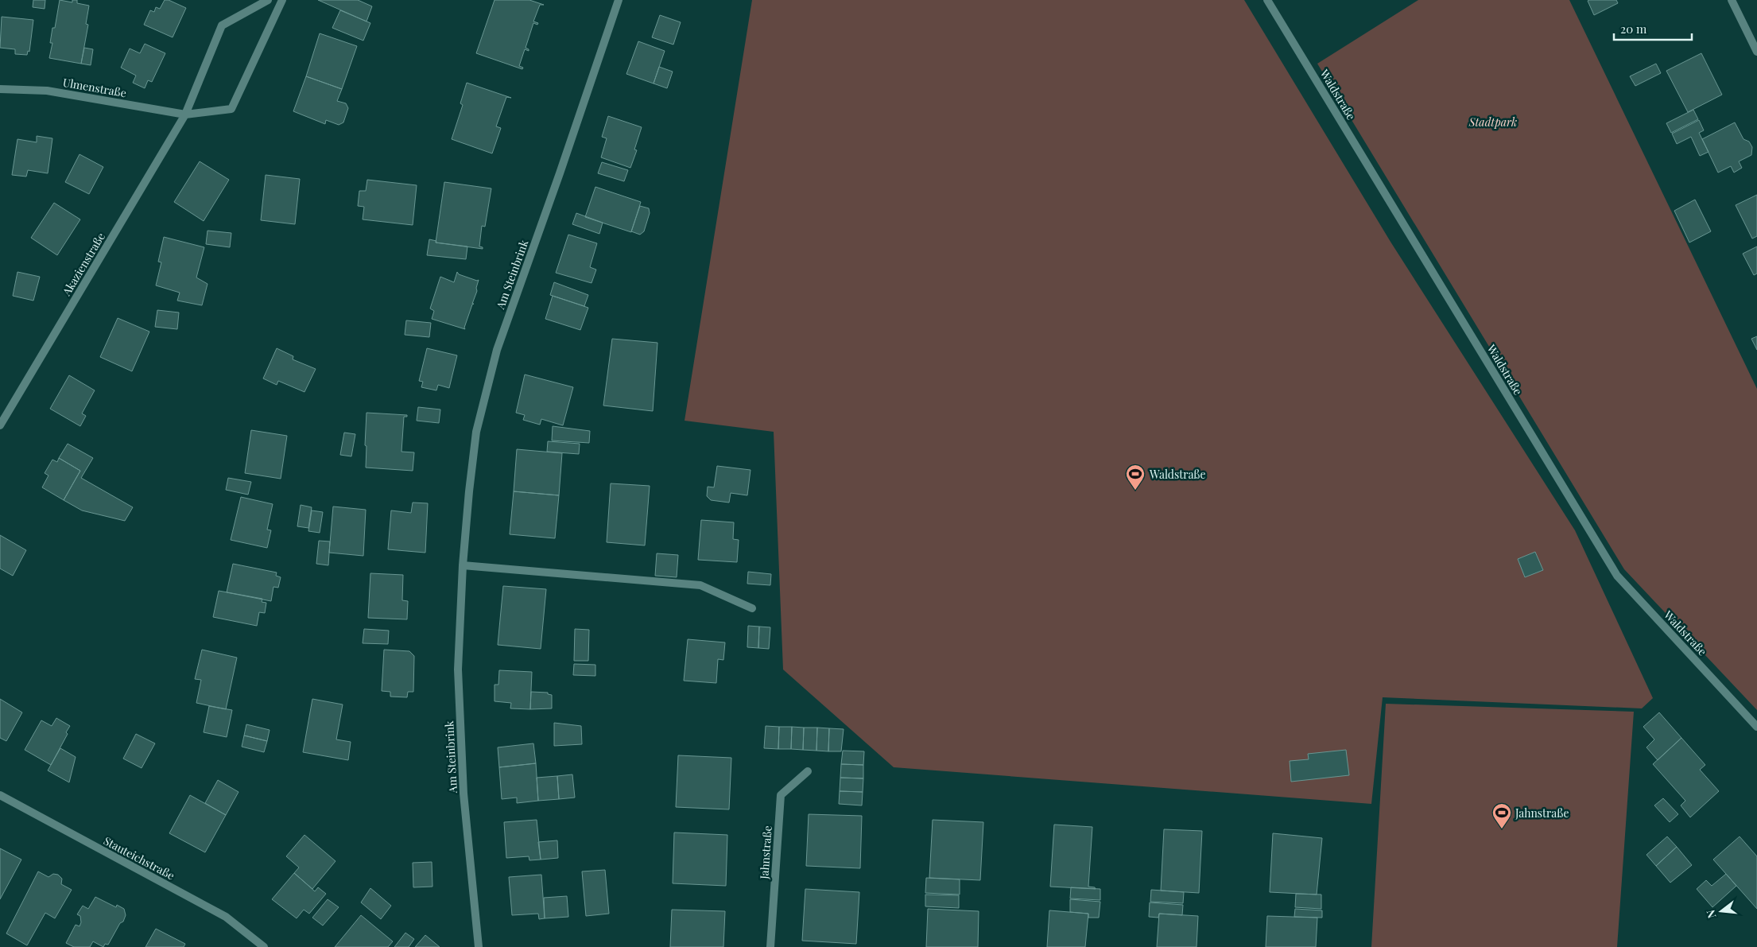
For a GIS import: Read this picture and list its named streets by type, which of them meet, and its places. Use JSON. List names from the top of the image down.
{
  "streets": {
    "street": [
      "Ulmenstraße",
      "Waldstraße",
      "Akazienstraße",
      "Am Steinbrink",
      "Jahnstraße",
      "Stauteichstraße"
    ]
  },
  "crossings": [
    ["Ulmenstraße", "Akazienstraße"]
  ],
  "parks": ["Stadtpark"],
  "places": {
    "sports": ["Waldstraße", "Jahnstraße"]
  },
  "scale_bar": "20 m",
  "north": "left"
}
